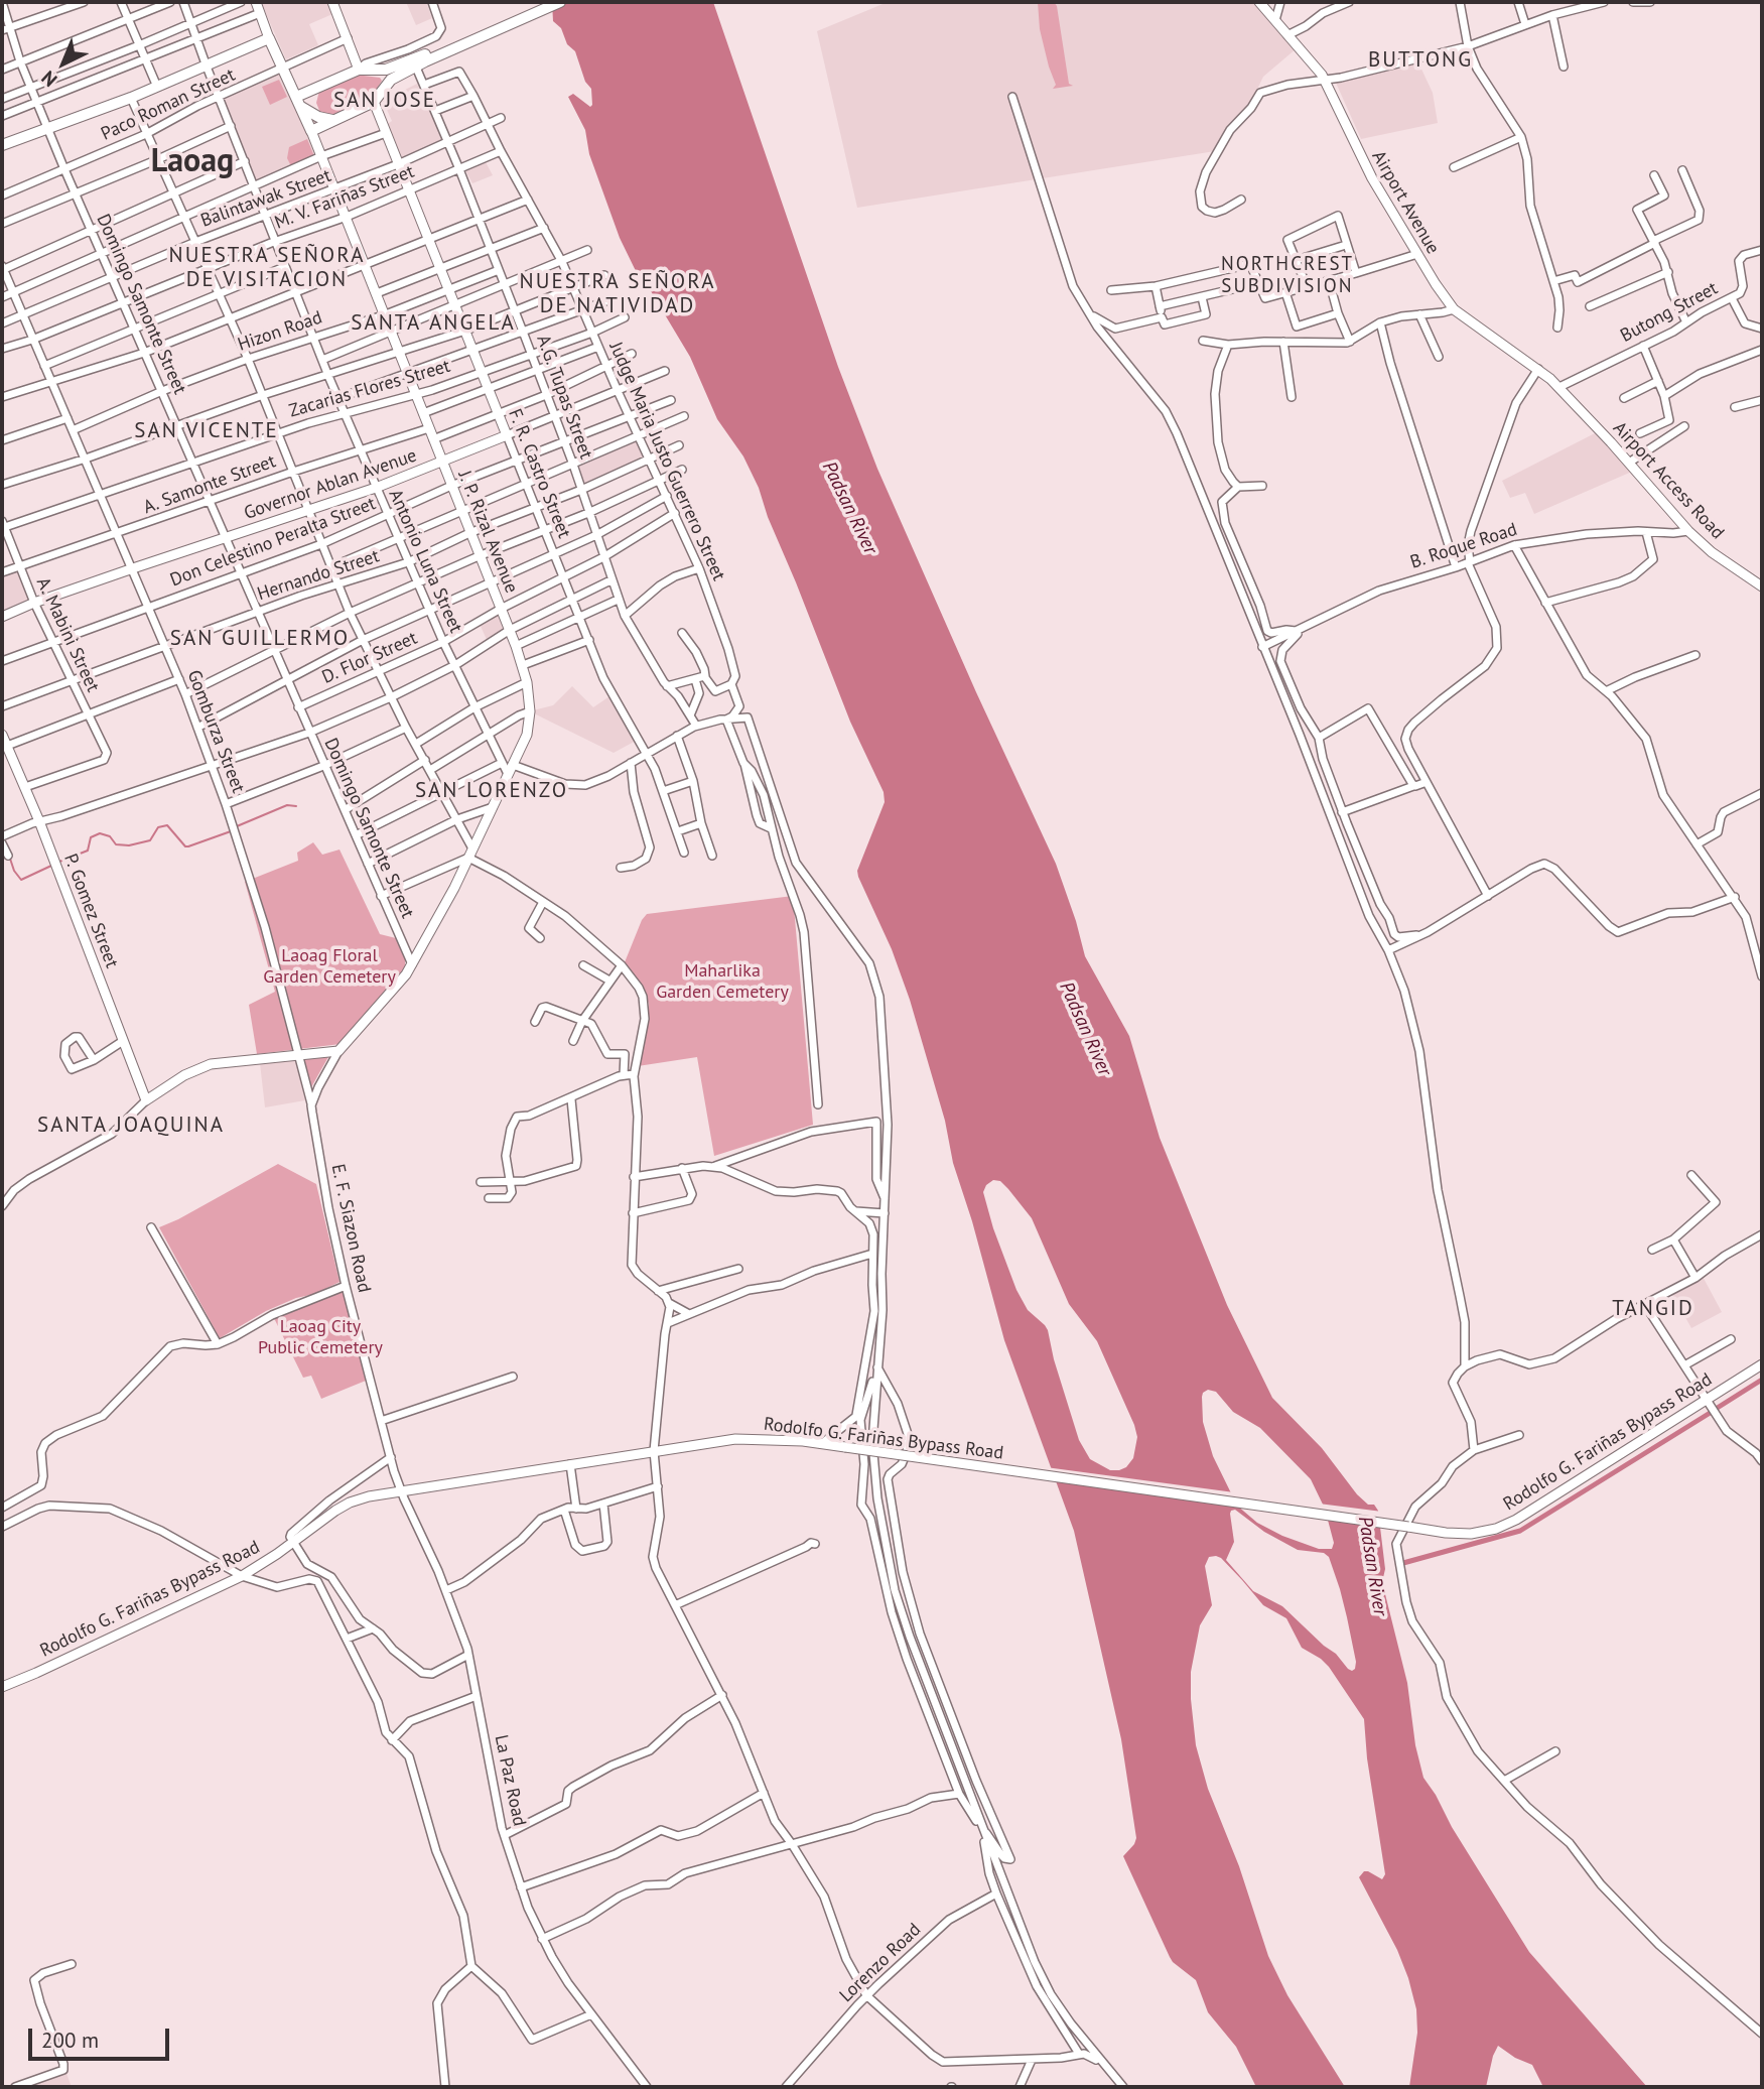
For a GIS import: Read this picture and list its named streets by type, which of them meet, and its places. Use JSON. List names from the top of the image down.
{
  "streets": {
    "highway": ["J. P. Rizal Avenue"],
    "main road": [
      "Airport Avenue",
      "F. R. Castro Street",
      "Airport Access Road",
      "Governor Ablan Avenue",
      "P. Gomez Street",
      "Rodolfo G. Fariñas Bypass Road"
    ],
    "street": [
      "Paco Roman Street",
      "M. V. Fariñas Street",
      "Balintawak Street",
      "Domingo Samonte Street",
      "Butong Street",
      "Hizon Road",
      "Zacarias Flores Street",
      "A.G. Tupas Street",
      "Judge Maria Justo Guerrero Street",
      "A. Samonte Street",
      "Don Celestino Peralta Street",
      "B. Roque Road",
      "Antonio Luna Street",
      "Hernando Street",
      "A. Mabini Street",
      "D. Flor Street",
      "Gomburza Street",
      "E. F. Siazon Road",
      "La Paz Road",
      "Lorenzo Road"
    ]
  },
  "crossings": [
    ["Paco Roman Street", "Domingo Samonte Street"],
    ["Paco Roman Street", "J. P. Rizal Avenue"],
    ["Paco Roman Street", "Antonio Luna Street"],
    ["M. V. Fariñas Street", "Domingo Samonte Street"],
    ["M. V. Fariñas Street", "A.G. Tupas Street"],
    ["M. V. Fariñas Street", "Judge Maria Justo Guerrero Street"],
    ["M. V. Fariñas Street", "F. R. Castro Street"],
    ["M. V. Fariñas Street", "J. P. Rizal Avenue"],
    ["M. V. Fariñas Street", "Antonio Luna Street"],
    ["M. V. Fariñas Street", "Gomburza Street"],
    ["Balintawak Street", "Domingo Samonte Street"],
    ["Balintawak Street", "A.G. Tupas Street"],
    ["Balintawak Street", "Judge Maria Justo Guerrero Street"],
    ["Balintawak Street", "F. R. Castro Street"],
    ["Balintawak Street", "J. P. Rizal Avenue"],
    ["Balintawak Street", "Antonio Luna Street"],
    ["Balintawak Street", "Gomburza Street"],
    ["Airport Avenue", "Butong Street"],
    ["Airport Avenue", "Airport Access Road"],
    ["Domingo Samonte Street", "Hizon Road"],
    ["Domingo Samonte Street", "Zacarias Flores Street"],
    ["Domingo Samonte Street", "A. Samonte Street"],
    ["Domingo Samonte Street", "Governor Ablan Avenue"],
    ["Domingo Samonte Street", "J. P. Rizal Avenue"],
    ["Domingo Samonte Street", "Don Celestino Peralta Street"],
    ["Domingo Samonte Street", "Hernando Street"],
    ["Domingo Samonte Street", "D. Flor Street"],
    ["Butong Street", "Airport Access Road"],
    ["Hizon Road", "A.G. Tupas Street"],
    ["Hizon Road", "F. R. Castro Street"],
    ["Hizon Road", "J. P. Rizal Avenue"],
    ["Hizon Road", "Antonio Luna Street"],
    ["Hizon Road", "Gomburza Street"],
    ["Zacarias Flores Street", "A.G. Tupas Street"],
    ["Zacarias Flores Street", "Judge Maria Justo Guerrero Street"],
    ["Zacarias Flores Street", "F. R. Castro Street"],
    ["Zacarias Flores Street", "J. P. Rizal Avenue"],
    ["Zacarias Flores Street", "Antonio Luna Street"],
    ["Zacarias Flores Street", "A. Mabini Street"],
    ["Zacarias Flores Street", "Gomburza Street"],
    ["A.G. Tupas Street", "Judge Maria Justo Guerrero Street"],
    ["A.G. Tupas Street", "Governor Ablan Avenue"],
    ["A.G. Tupas Street", "Don Celestino Peralta Street"],
    ["A.G. Tupas Street", "Hernando Street"],
    ["A.G. Tupas Street", "D. Flor Street"],
    ["Judge Maria Justo Guerrero Street", "Governor Ablan Avenue"],
    ["Judge Maria Justo Guerrero Street", "Don Celestino Peralta Street"],
    ["Judge Maria Justo Guerrero Street", "Hernando Street"],
    ["Judge Maria Justo Guerrero Street", "D. Flor Street"],
    ["F. R. Castro Street", "Governor Ablan Avenue"],
    ["F. R. Castro Street", "Don Celestino Peralta Street"],
    ["F. R. Castro Street", "Hernando Street"],
    ["F. R. Castro Street", "D. Flor Street"],
    ["Airport Access Road", "B. Roque Road"],
    ["A. Samonte Street", "J. P. Rizal Avenue"],
    ["A. Samonte Street", "Antonio Luna Street"],
    ["A. Samonte Street", "A. Mabini Street"],
    ["A. Samonte Street", "Gomburza Street"],
    ["Governor Ablan Avenue", "J. P. Rizal Avenue"],
    ["Governor Ablan Avenue", "Antonio Luna Street"],
    ["Governor Ablan Avenue", "A. Mabini Street"],
    ["Governor Ablan Avenue", "Gomburza Street"],
    ["J. P. Rizal Avenue", "Don Celestino Peralta Street"],
    ["J. P. Rizal Avenue", "Antonio Luna Street"],
    ["J. P. Rizal Avenue", "Hernando Street"],
    ["J. P. Rizal Avenue", "D. Flor Street"],
    ["Don Celestino Peralta Street", "Antonio Luna Street"],
    ["Don Celestino Peralta Street", "A. Mabini Street"],
    ["Don Celestino Peralta Street", "Gomburza Street"],
    ["Antonio Luna Street", "Hernando Street"],
    ["Antonio Luna Street", "D. Flor Street"],
    ["Hernando Street", "A. Mabini Street"],
    ["Hernando Street", "Gomburza Street"],
    ["A. Mabini Street", "P. Gomez Street"],
    ["Gomburza Street", "E. F. Siazon Road"],
    ["E. F. Siazon Road", "La Paz Road"],
    ["Rodolfo G. Fariñas Bypass Road", "La Paz Road"]
  ],
  "districts": [
    "BUTTONG",
    "SAN JOSE",
    "Laoag",
    "NUESTRA SEÑORA DE VISITACION",
    "NORTHCREST SUBDIVISION",
    "NUESTRA SEÑORA DE NATIVIDAD",
    "SANTA ANGELA",
    "SAN VICENTE",
    "SAN GUILLERMO",
    "SAN LORENZO",
    "SANTA JOAQUINA",
    "TANGID"
  ],
  "water": ["Padsan River"],
  "parks": ["Laoag Floral Garden Cemetery", "Maharlika Garden Cemetery", "Laoag City Public Cemetery"],
  "scale_bar": "200 m",
  "north": "bottom left"
}
